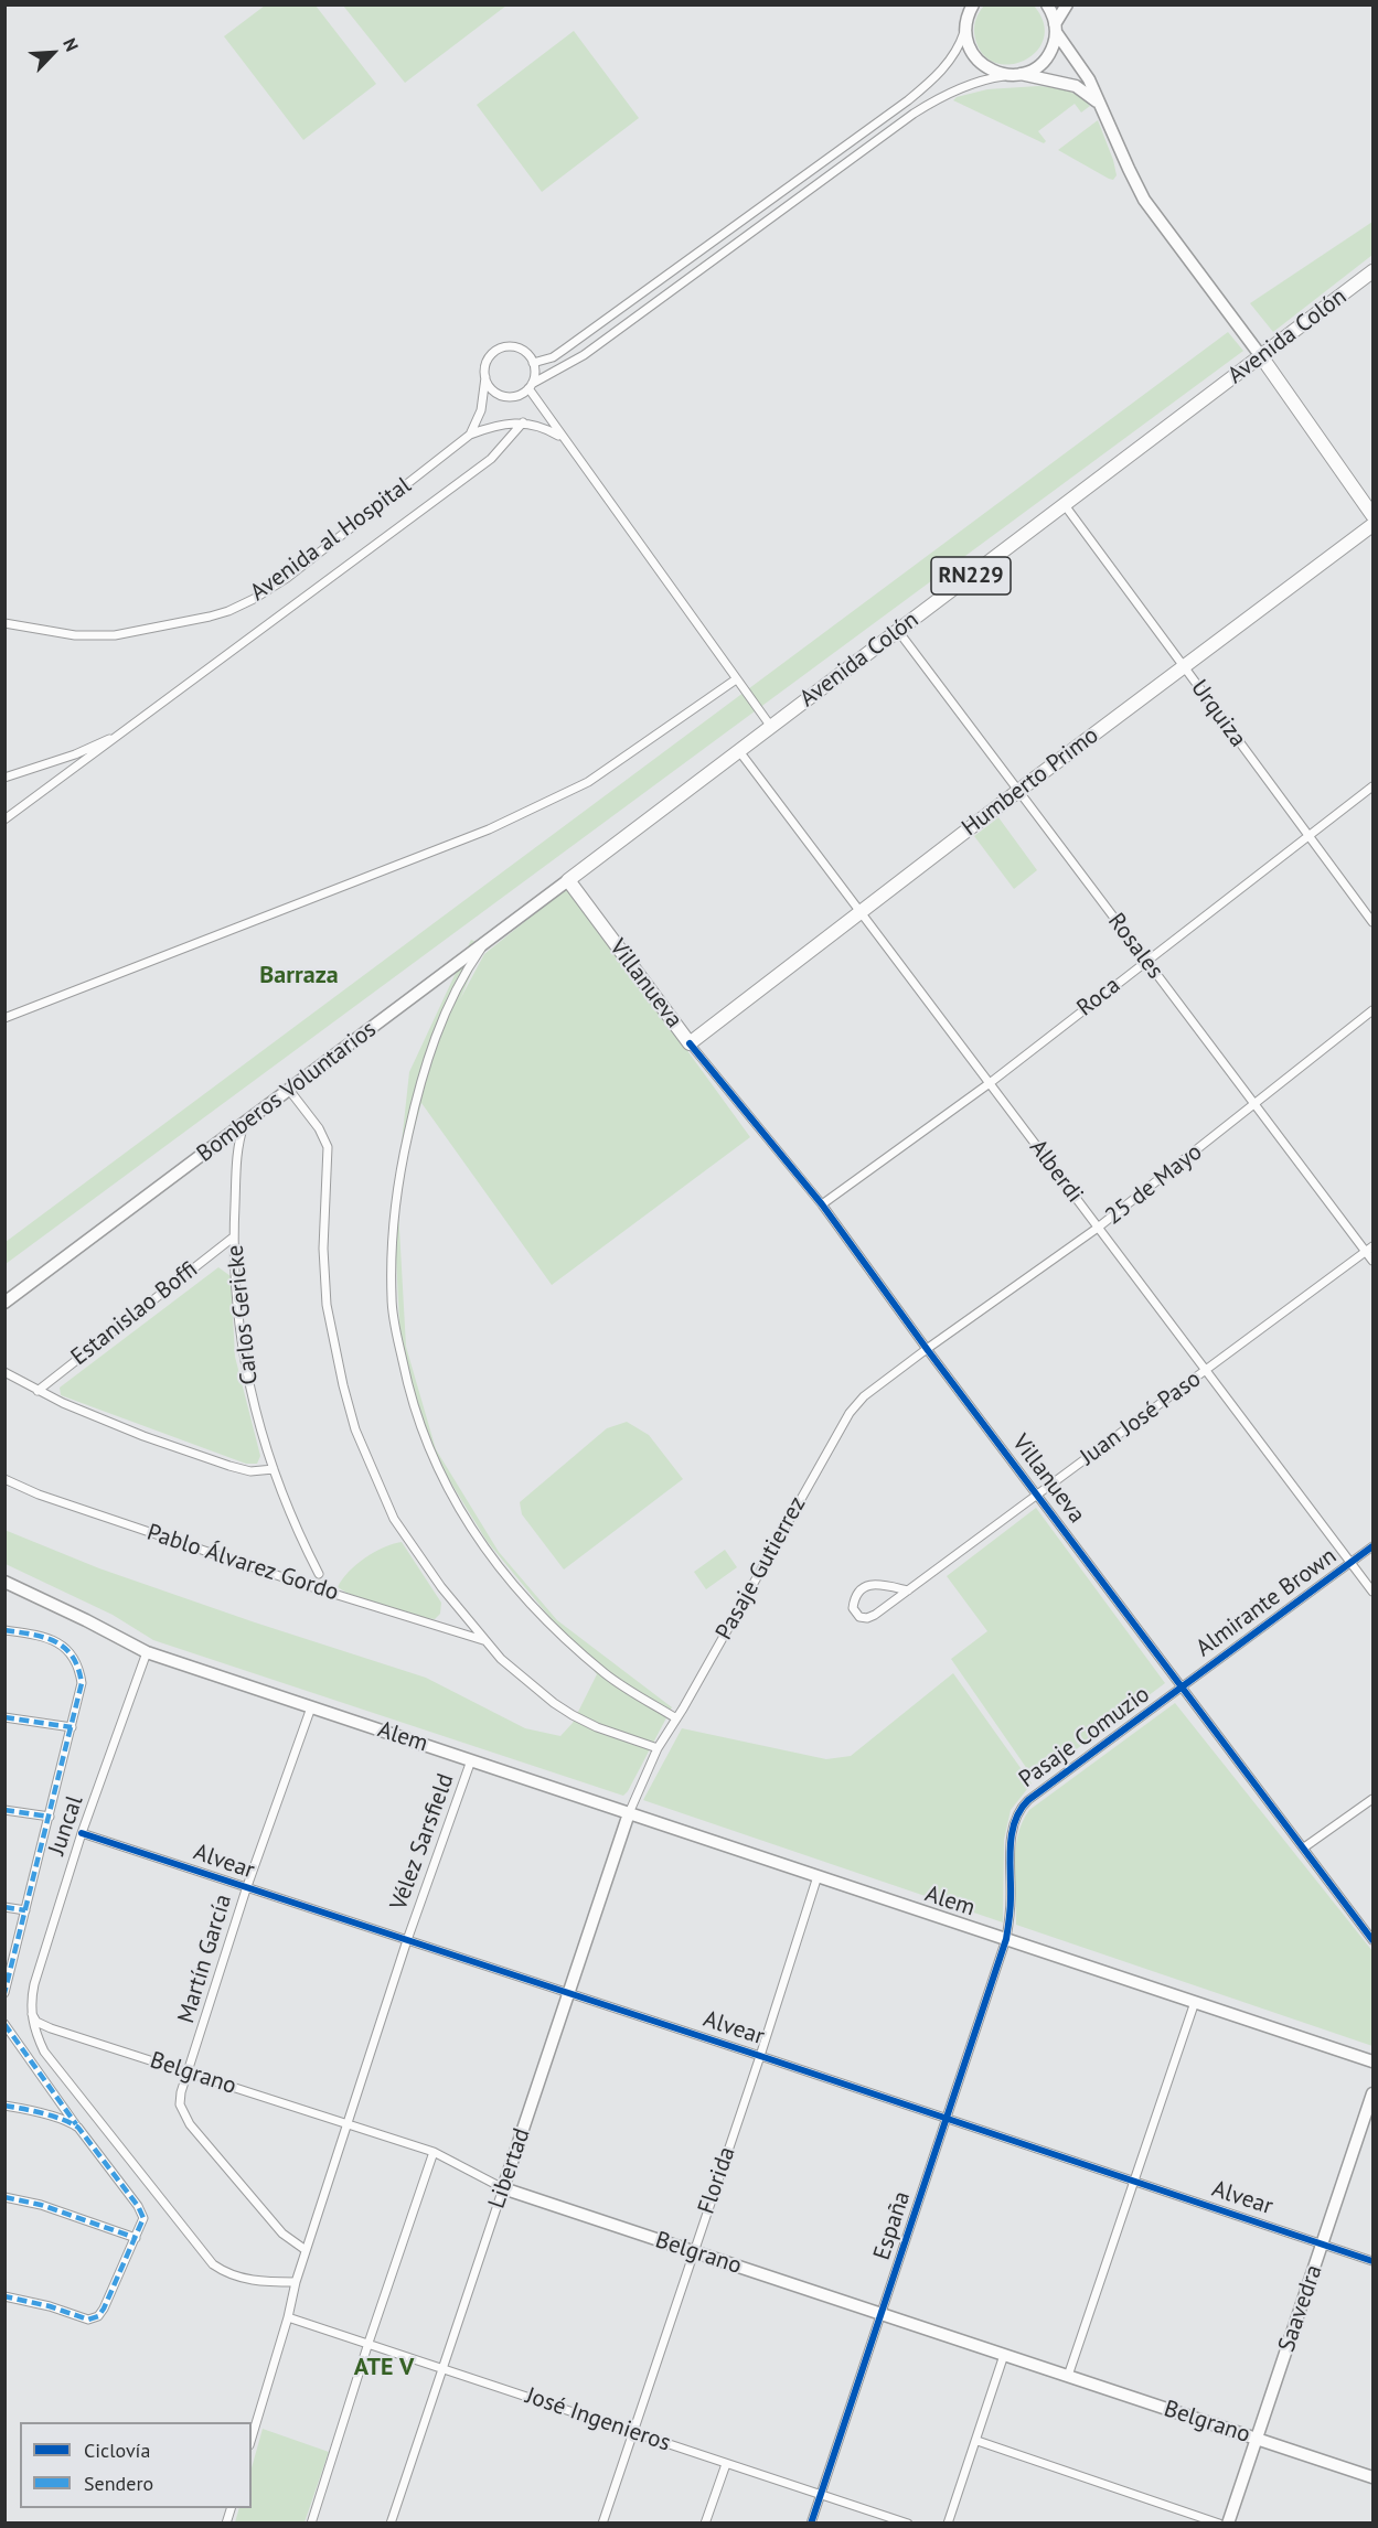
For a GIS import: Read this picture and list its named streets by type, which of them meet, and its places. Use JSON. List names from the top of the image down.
{
  "streets": {
    "main road": [
      "Avenida Colón",
      "RN229",
      "Humberto Primo",
      "Villanueva",
      "Bomberos Voluntarios",
      "Alem",
      "Belgrano",
      "Libertad",
      "Saavedra"
    ],
    "street": [
      "Avenida al Hospital",
      "Urquiza",
      "Rosales",
      "Roca",
      "Alberdi",
      "25 de Mayo",
      "Estanislao Boffi",
      "Carlos Gericke",
      "Juan José Paso",
      "Pablo Álvarez Gordo",
      "Pasaje Gutierrez",
      "Almirante Brown",
      "Pasaje Comuzio",
      "Juncal",
      "Vélez Sarsfield",
      "Alvear",
      "Martín García",
      "Florida",
      "España",
      "José Ingenieros"
    ]
  },
  "crossings": [
    ["Avenida Colón", "Urquiza"],
    ["Avenida Colón", "Rosales"],
    ["Avenida Colón", "Villanueva"],
    ["Avenida Colón", "Bomberos Voluntarios"],
    ["Avenida Colón", "Alberdi"],
    ["Urquiza", "Humberto Primo"],
    ["Urquiza", "Roca"],
    ["Humberto Primo", "Rosales"],
    ["Humberto Primo", "Villanueva"],
    ["Humberto Primo", "Alberdi"],
    ["Rosales", "Roca"],
    ["Rosales", "25 de Mayo"],
    ["Rosales", "Juan José Paso"],
    ["Villanueva", "Roca"],
    ["Villanueva", "Bomberos Voluntarios"],
    ["Villanueva", "25 de Mayo"],
    ["Villanueva", "Juan José Paso"],
    ["Villanueva", "Pasaje Gutierrez"],
    ["Villanueva", "Almirante Brown"],
    ["Villanueva", "Pasaje Comuzio"],
    ["Roca", "Alberdi"],
    ["Bomberos Voluntarios", "Carlos Gericke"],
    ["Alberdi", "25 de Mayo"],
    ["Alberdi", "Juan José Paso"],
    ["Alberdi", "Almirante Brown"],
    ["25 de Mayo", "Pasaje Gutierrez"],
    ["Estanislao Boffi", "Carlos Gericke"],
    ["Pasaje Gutierrez", "Alem"],
    ["Pasaje Gutierrez", "Libertad"],
    ["Almirante Brown", "Pasaje Comuzio"],
    ["Alem", "Pasaje Comuzio"],
    ["Alem", "Juncal"],
    ["Alem", "Vélez Sarsfield"],
    ["Alem", "Martín García"],
    ["Alem", "Libertad"],
    ["Alem", "Florida"],
    ["Alem", "España"],
    ["Pasaje Comuzio", "España"],
    ["Juncal", "Alvear"],
    ["Juncal", "Belgrano"],
    ["Vélez Sarsfield", "Alvear"],
    ["Vélez Sarsfield", "Martín García"],
    ["Vélez Sarsfield", "Belgrano"],
    ["Vélez Sarsfield", "José Ingenieros"],
    ["Alvear", "Martín García"],
    ["Alvear", "Libertad"],
    ["Alvear", "Florida"],
    ["Alvear", "España"],
    ["Alvear", "Saavedra"],
    ["Martín García", "Belgrano"],
    ["Belgrano", "Libertad"],
    ["Belgrano", "Florida"],
    ["Belgrano", "España"],
    ["Belgrano", "Saavedra"],
    ["Libertad", "José Ingenieros"],
    ["Florida", "José Ingenieros"],
    ["España", "José Ingenieros"]
  ],
  "districts": ["Barraza", "ATE V"],
  "legend": ["Ciclovía", "Sendero"],
  "north": "top right"
}
